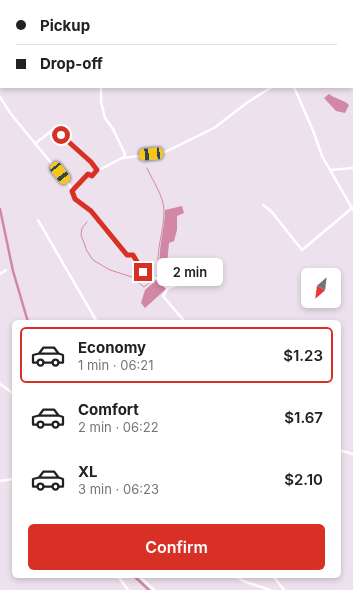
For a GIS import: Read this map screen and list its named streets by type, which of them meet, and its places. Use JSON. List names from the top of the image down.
{
  "north": "bottom left",
  "page": {
    "banner": ["Pickup", "Drop-off"],
    "bubble": "2 min",
    "list": [
      {
        "name": "Economy",
        "note": "1 min · 06:21",
        "value": "$1.23"
      },
      {
        "name": "Comfort",
        "note": "2 min · 06:22",
        "value": "$1.67"
      },
      {
        "name": "XL",
        "note": "3 min · 06:23",
        "value": "$2.10"
      }
    ],
    "buttons": "Confirm"
  }
}
